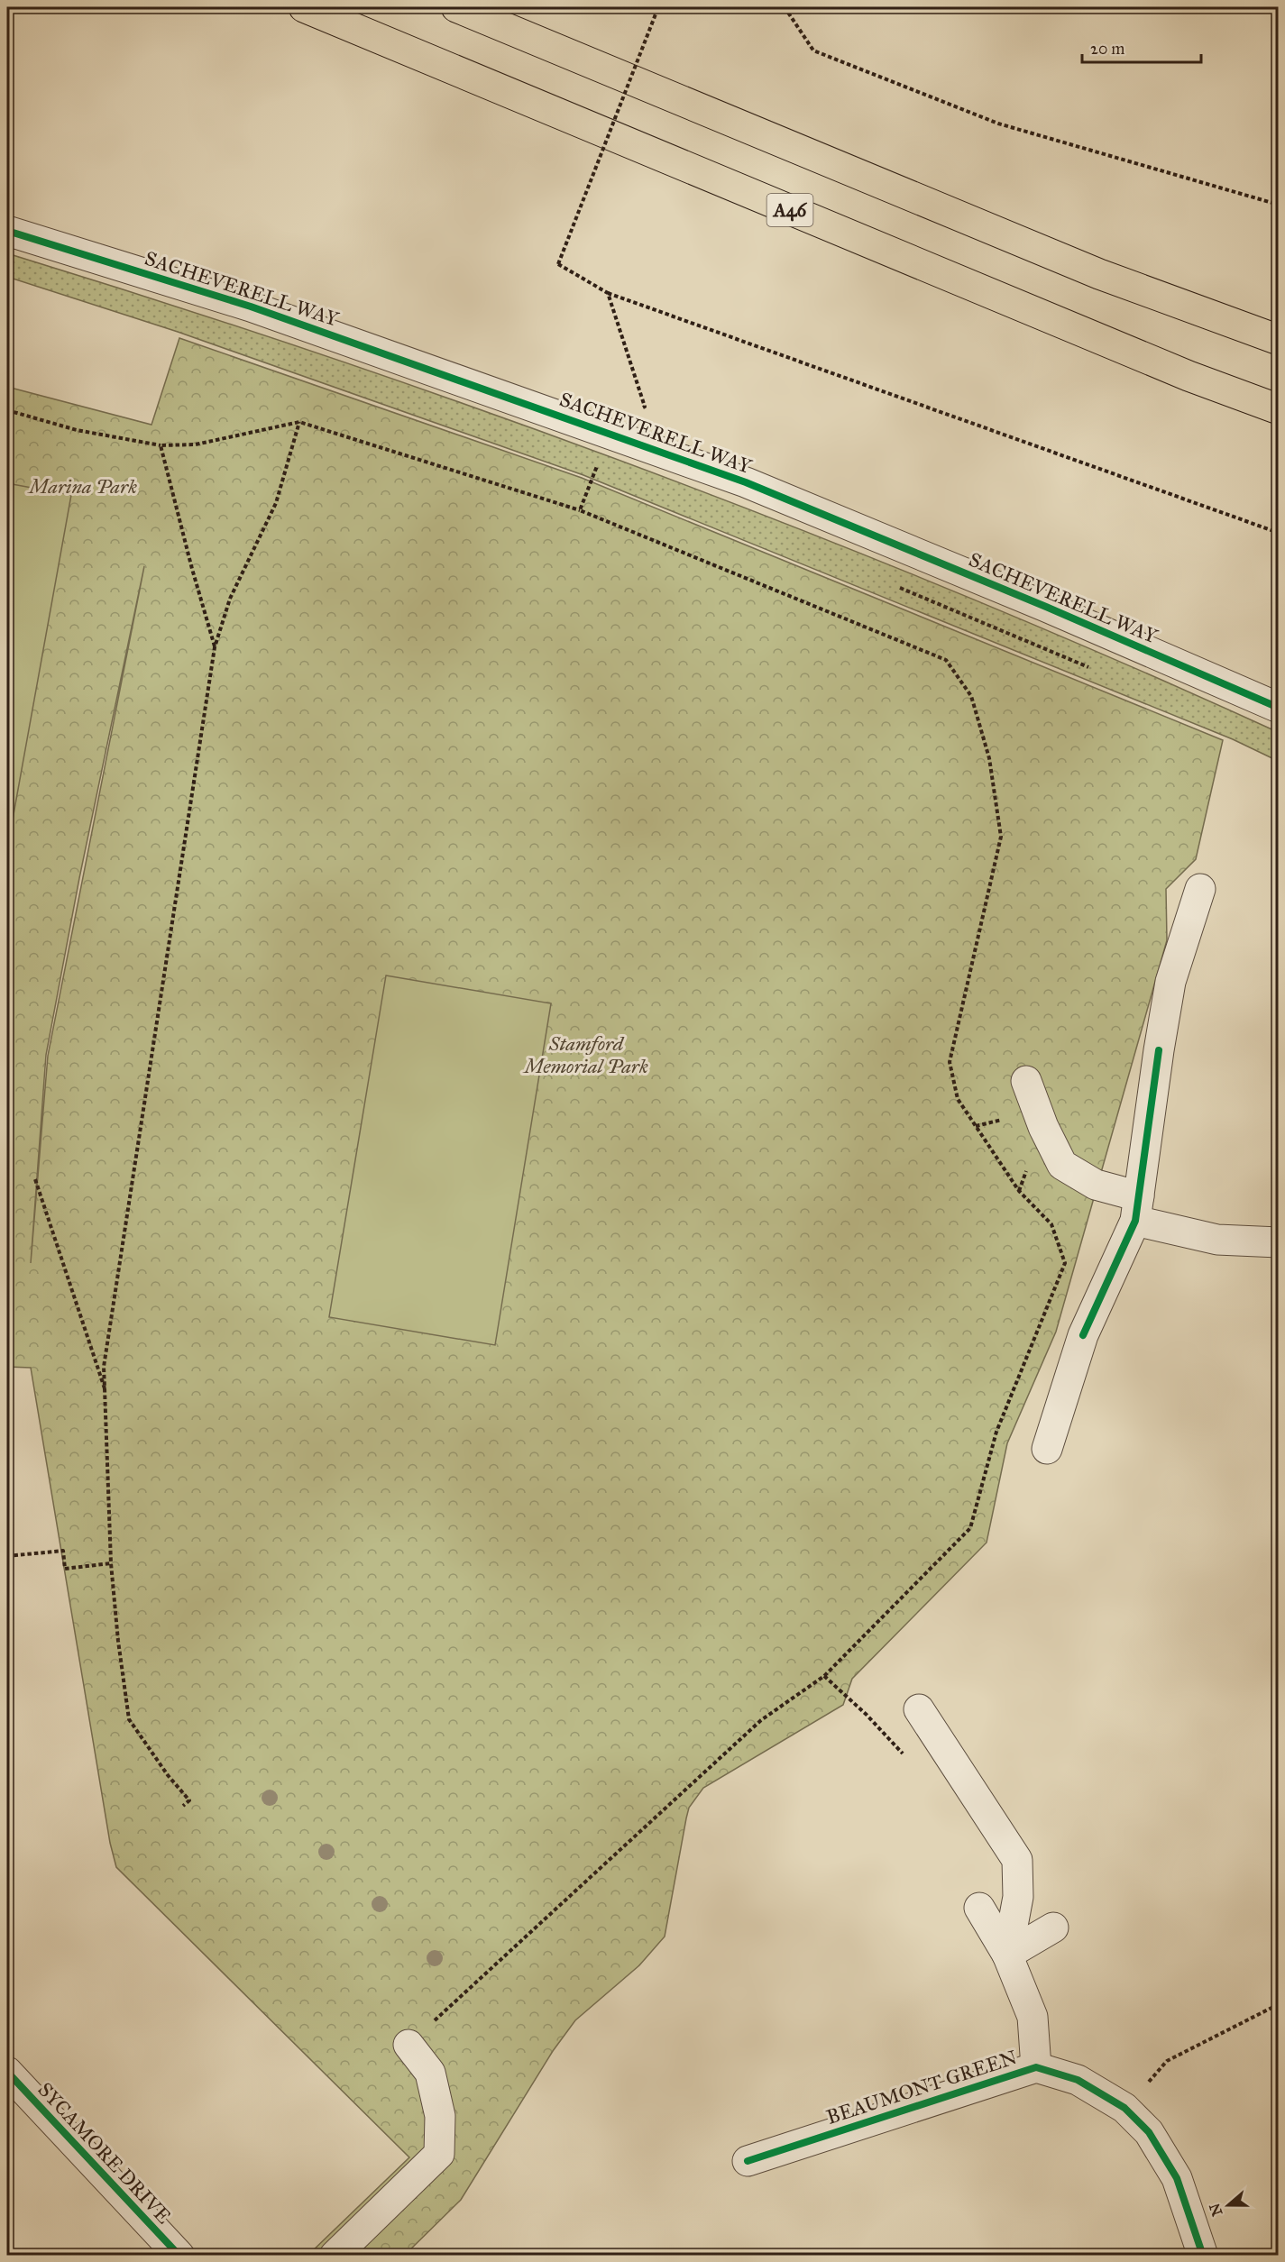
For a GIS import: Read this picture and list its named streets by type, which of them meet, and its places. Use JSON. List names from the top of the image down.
{
  "streets": {
    "highway": ["A46"],
    "street": ["SACHEVERELL WAY", "BEAUMONT GREEN", "SYCAMORE DRIVE"]
  },
  "parks": ["Marina Park", "Stamford Memorial Park"],
  "scale_bar": "20 m",
  "north": "left"
}
